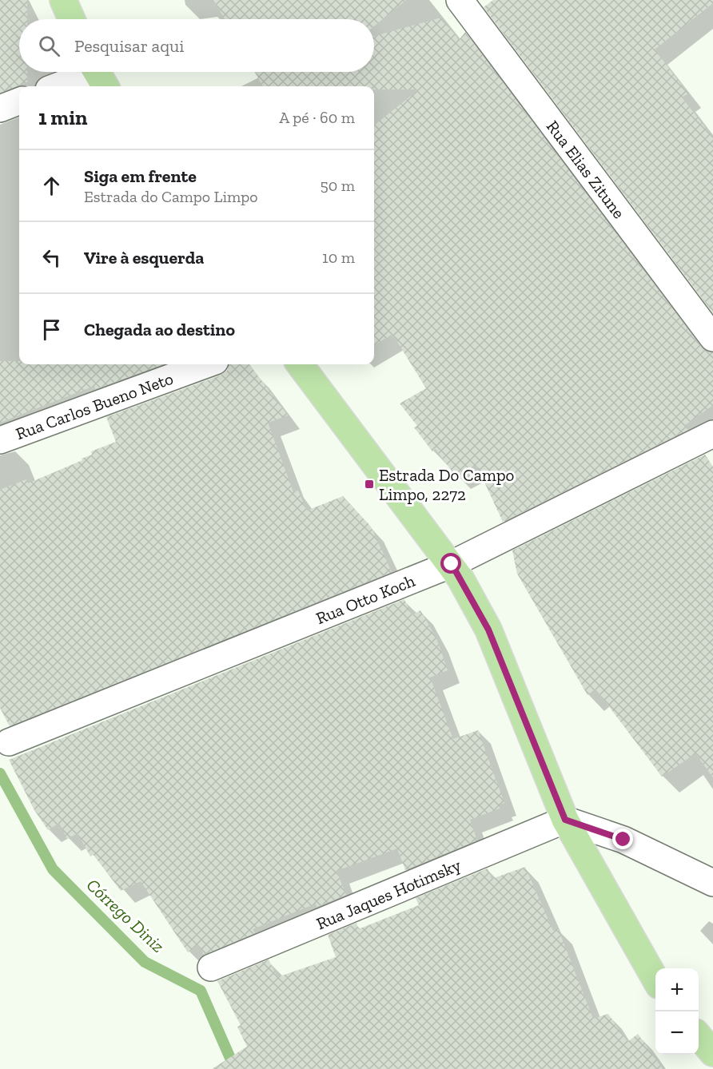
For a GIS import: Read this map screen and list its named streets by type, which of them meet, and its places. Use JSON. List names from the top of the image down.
{
  "streets": {
    "street": [
      "Rua Elias Zitune",
      "Rua Carlos Bueno Neto",
      "Rua Otto Koch",
      "Rua Jaques Hotimsky"
    ]
  },
  "water": ["Córrego Diniz"],
  "places": {
    "transit": ["Estrada Do Campo Limpo, 2272"]
  },
  "page": {
    "search": "Pesquisar aqui",
    "heading": ["1 min", "A pé · 60 m"],
    "list": [
      ["Siga em frente", "Estrada do Campo Limpo", "50 m"],
      ["Vire à esquerda", "10 m"],
      "Chegada ao destino"
    ],
    "map_buttons": ["+", "−"]
  }
}
